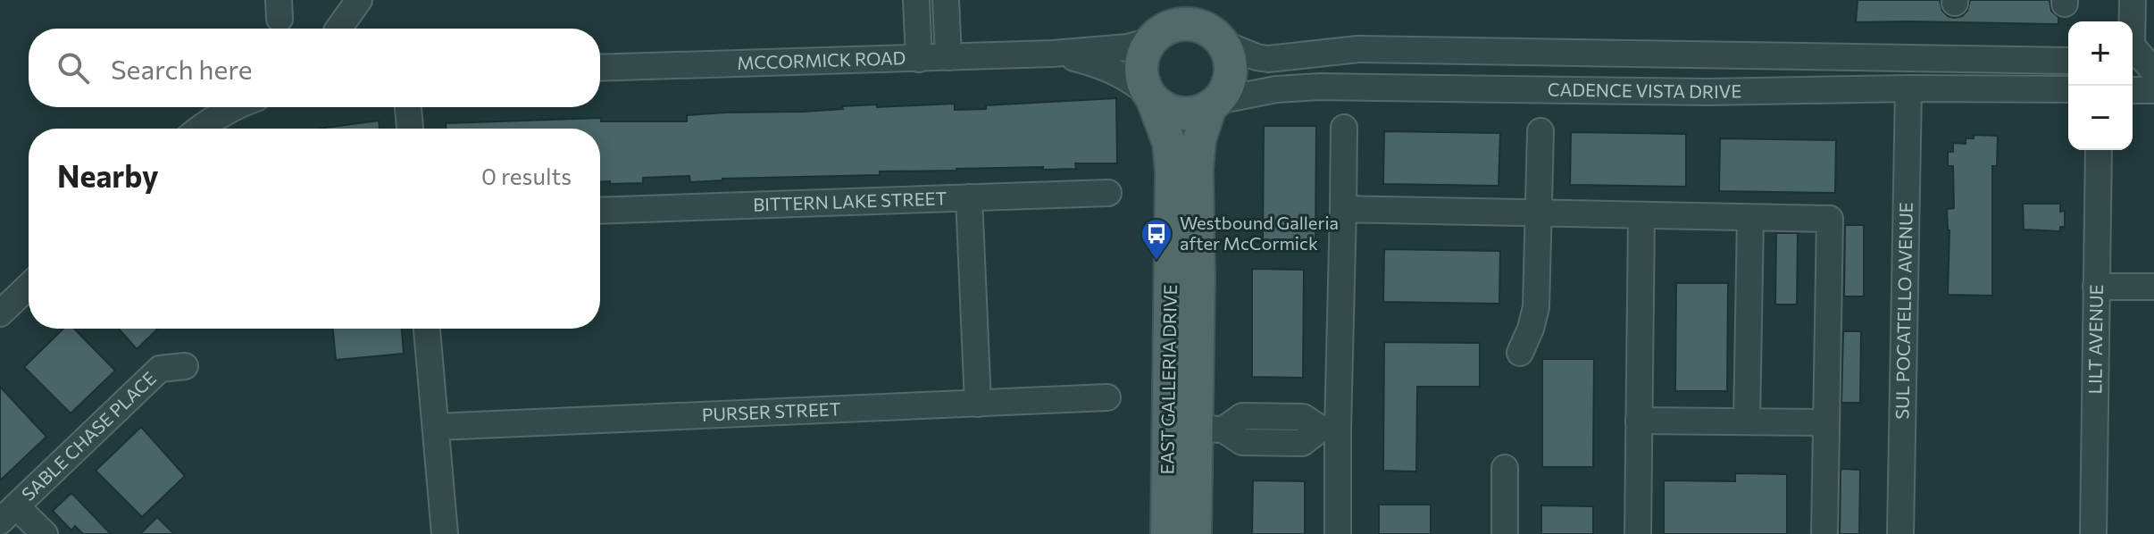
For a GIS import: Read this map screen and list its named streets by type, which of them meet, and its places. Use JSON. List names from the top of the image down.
{
  "streets": {
    "main road": ["EAST GALLERIA DRIVE"],
    "street": [
      "MCCORMICK ROAD",
      "CADENCE VISTA DRIVE",
      "BITTERN LAKE STREET",
      "SUL POCATELLO AVENUE",
      "LILT AVENUE",
      "PURSER STREET",
      "SABLE CHASE PLACE"
    ]
  },
  "crossings": [
    ["MCCORMICK ROAD", "CADENCE VISTA DRIVE"],
    ["MCCORMICK ROAD", "EAST GALLERIA DRIVE"],
    ["CADENCE VISTA DRIVE", "SUL POCATELLO AVENUE"],
    ["CADENCE VISTA DRIVE", "EAST GALLERIA DRIVE"]
  ],
  "places": {
    "bus stop": ["Westbound Galleria after McCormick"]
  },
  "page": {
    "map_buttons": ["+", "−"],
    "search": "Search here",
    "heading": ["Nearby", "0 results"]
  }
}
